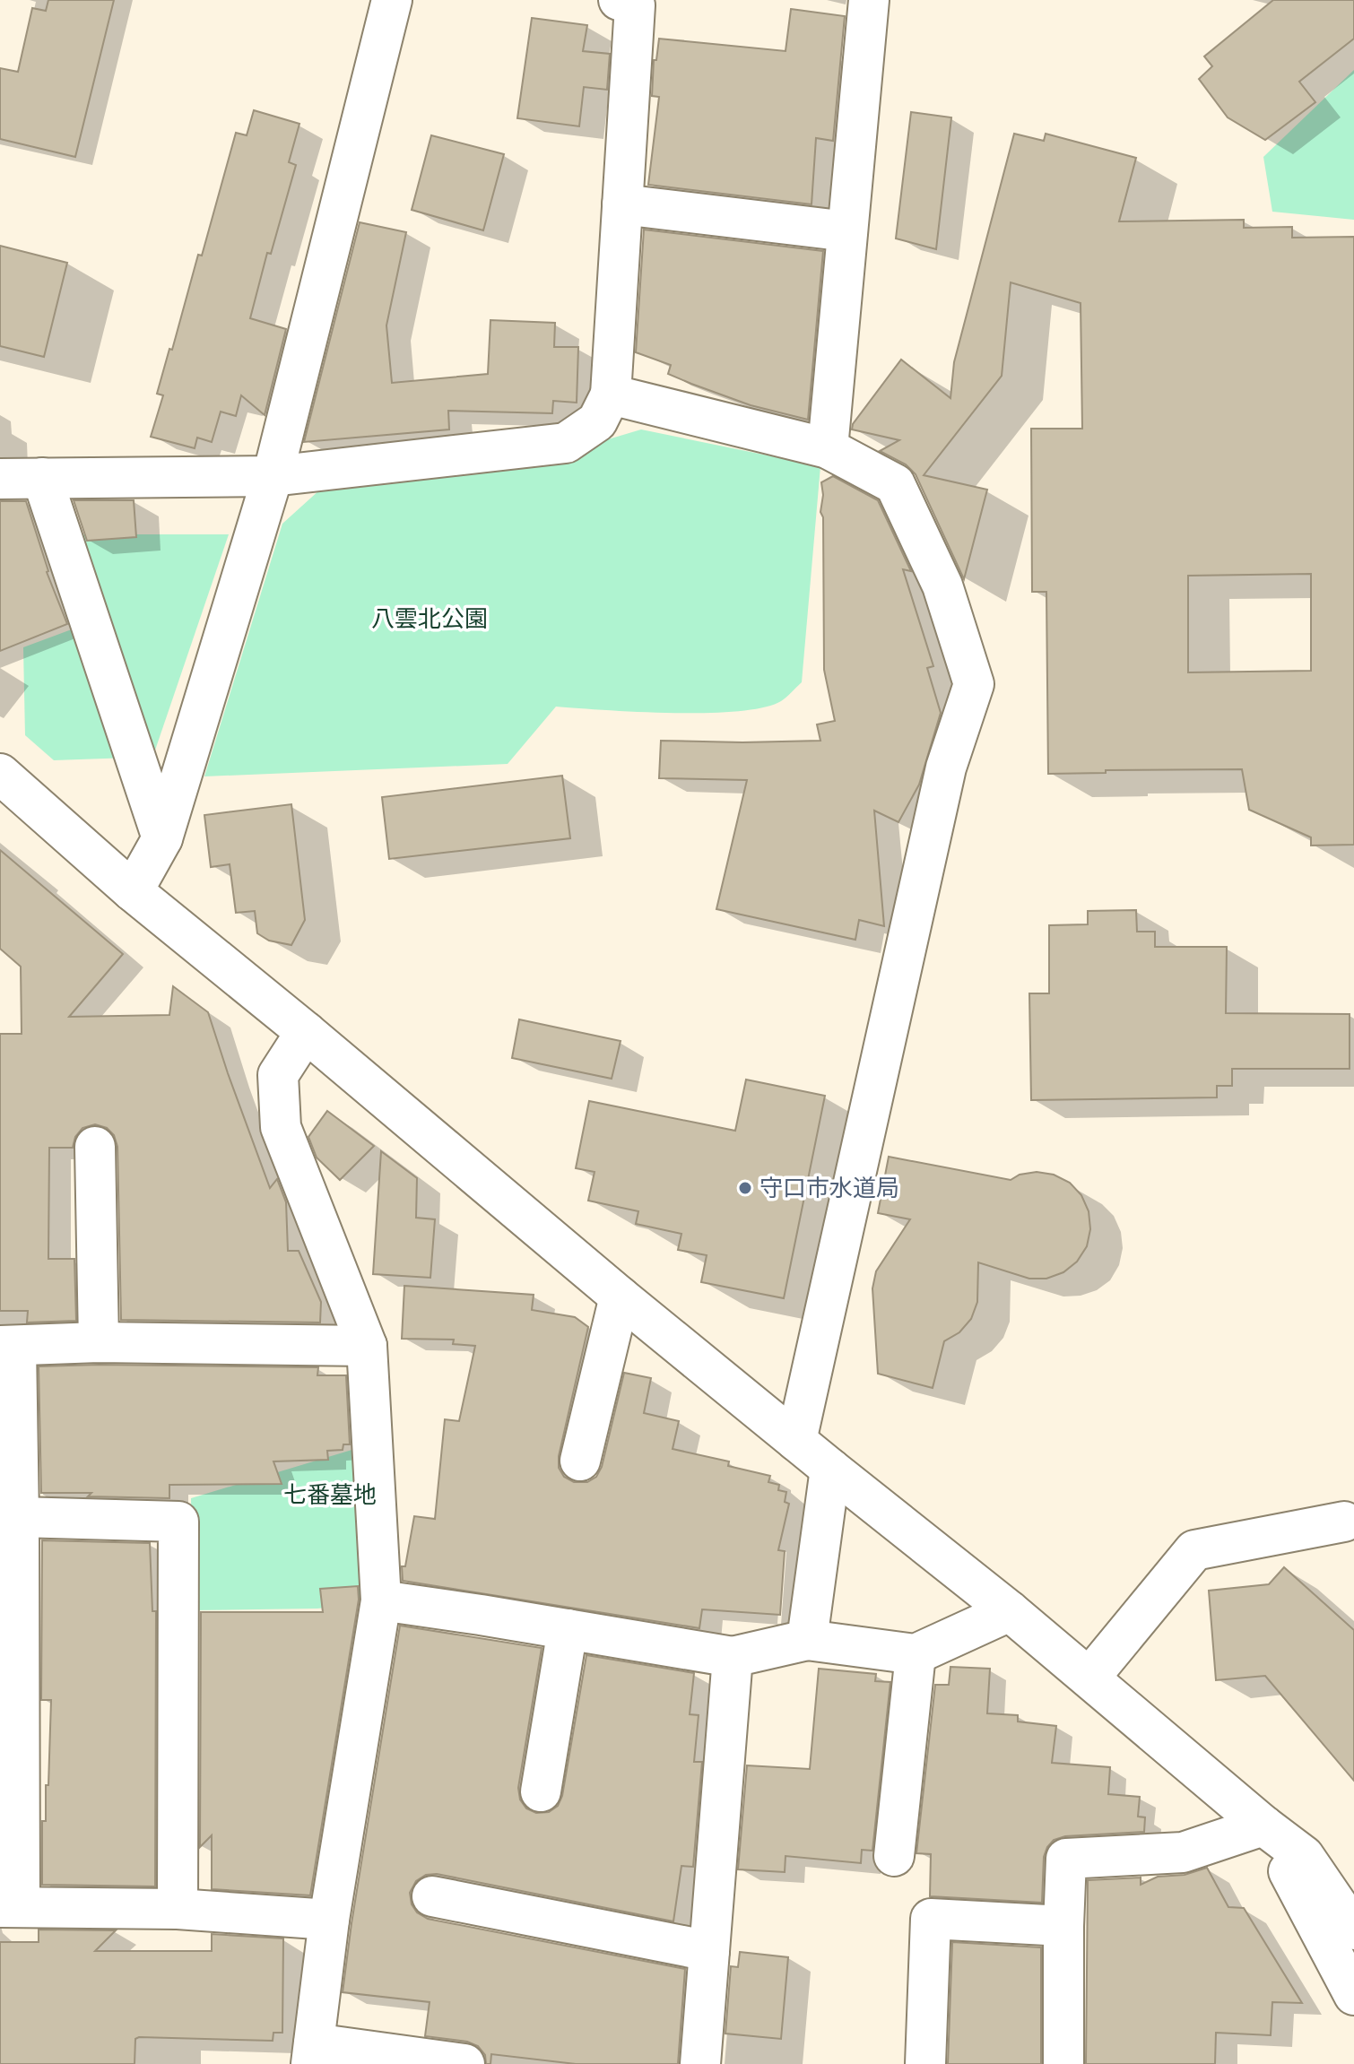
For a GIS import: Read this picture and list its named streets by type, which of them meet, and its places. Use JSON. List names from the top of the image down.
{
  "parks": ["八雲北公園", "七番墓地"],
  "places": ["守口市水道局"]
}
